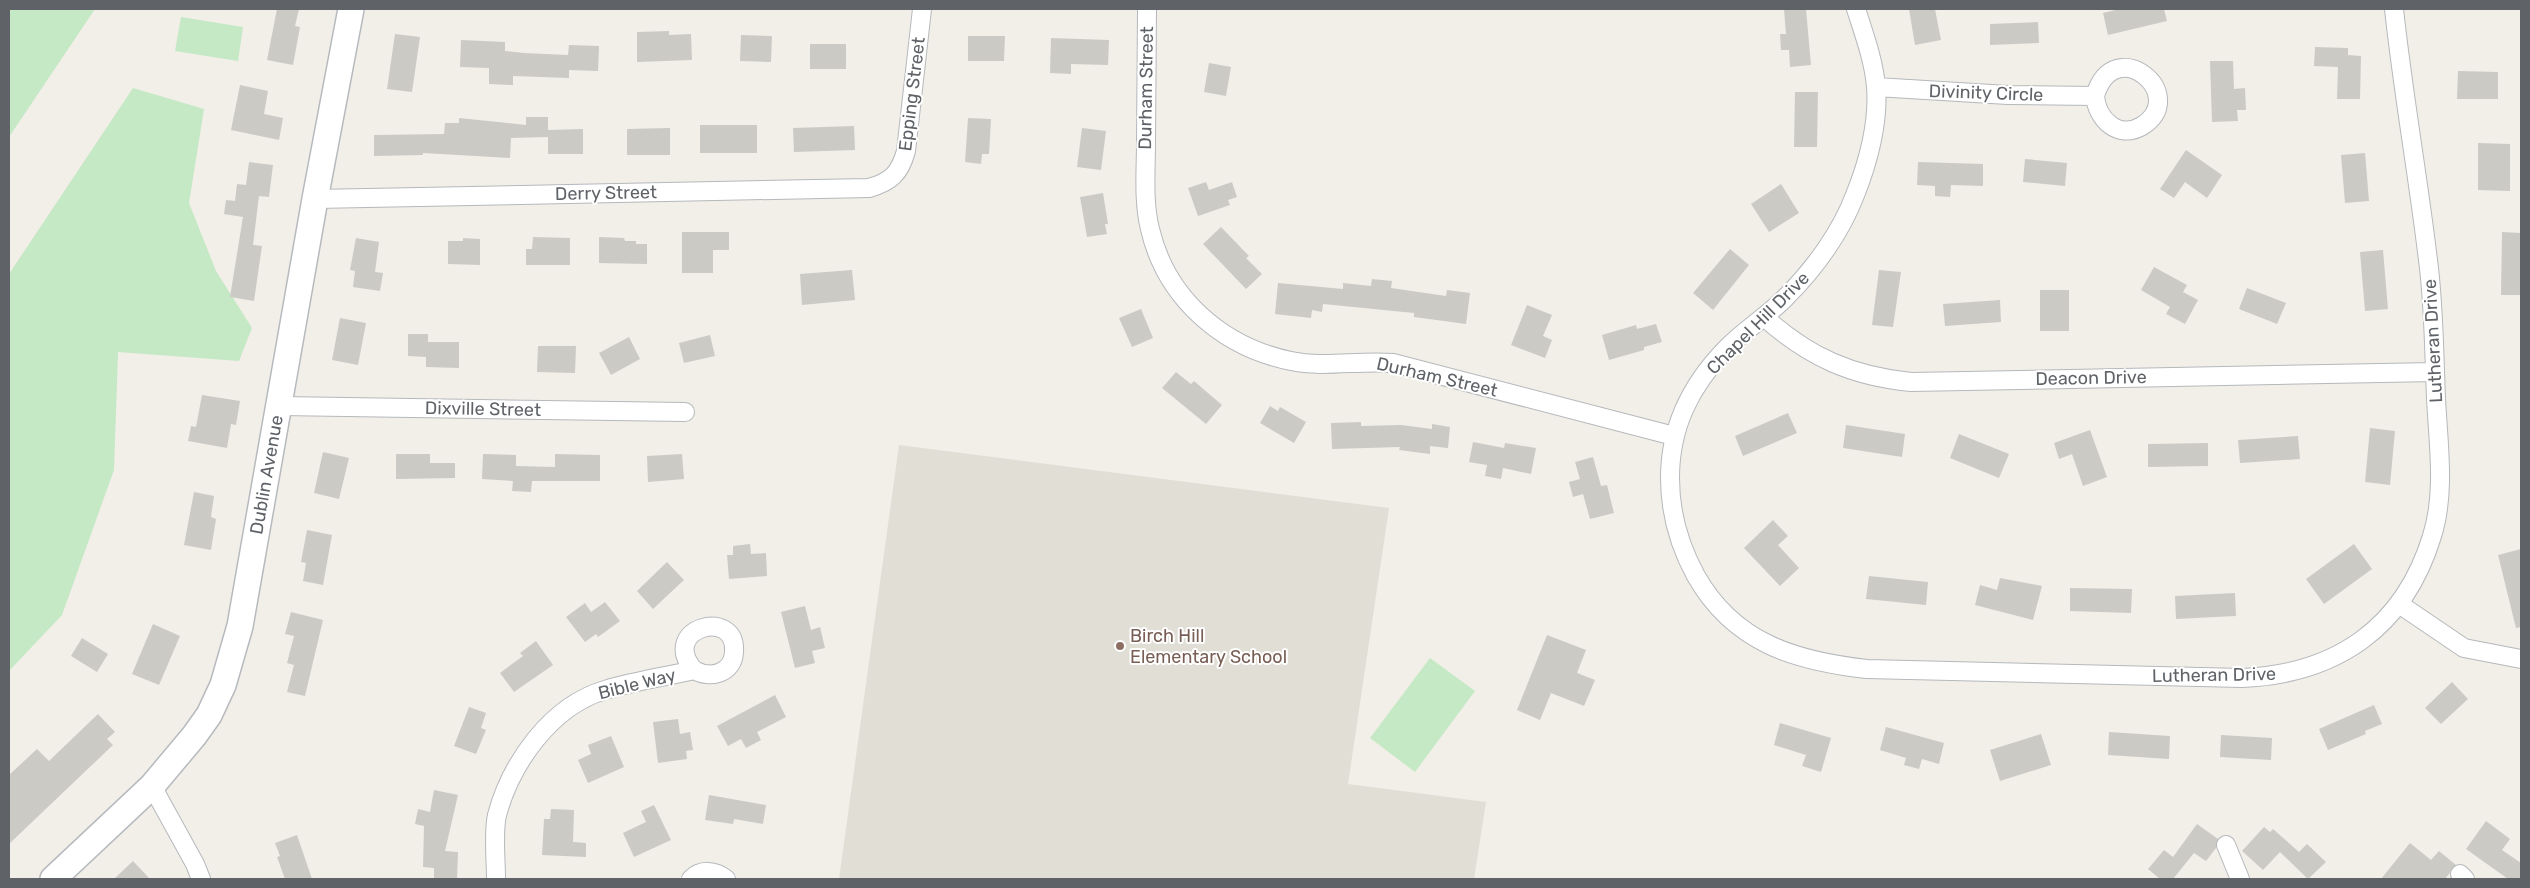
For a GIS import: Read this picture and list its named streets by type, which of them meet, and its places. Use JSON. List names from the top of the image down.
{
  "streets": {
    "street": [
      "Durham Street",
      "Divinity Circle",
      "Epping Street",
      "Derry Street",
      "Chapel Hill Drive",
      "Lutheran Drive",
      "Deacon Drive",
      "Dixville Street",
      "Dublin Avenue",
      "Bible Way"
    ]
  },
  "crossings": [
    ["Durham Street", "Chapel Hill Drive"],
    ["Durham Street", "Lutheran Drive"],
    ["Divinity Circle", "Chapel Hill Drive"],
    ["Epping Street", "Derry Street"],
    ["Derry Street", "Dublin Avenue"],
    ["Chapel Hill Drive", "Lutheran Drive"],
    ["Chapel Hill Drive", "Deacon Drive"],
    ["Lutheran Drive", "Deacon Drive"],
    ["Dixville Street", "Dublin Avenue"]
  ],
  "places": ["Birch Hill Elementary School"]
}
